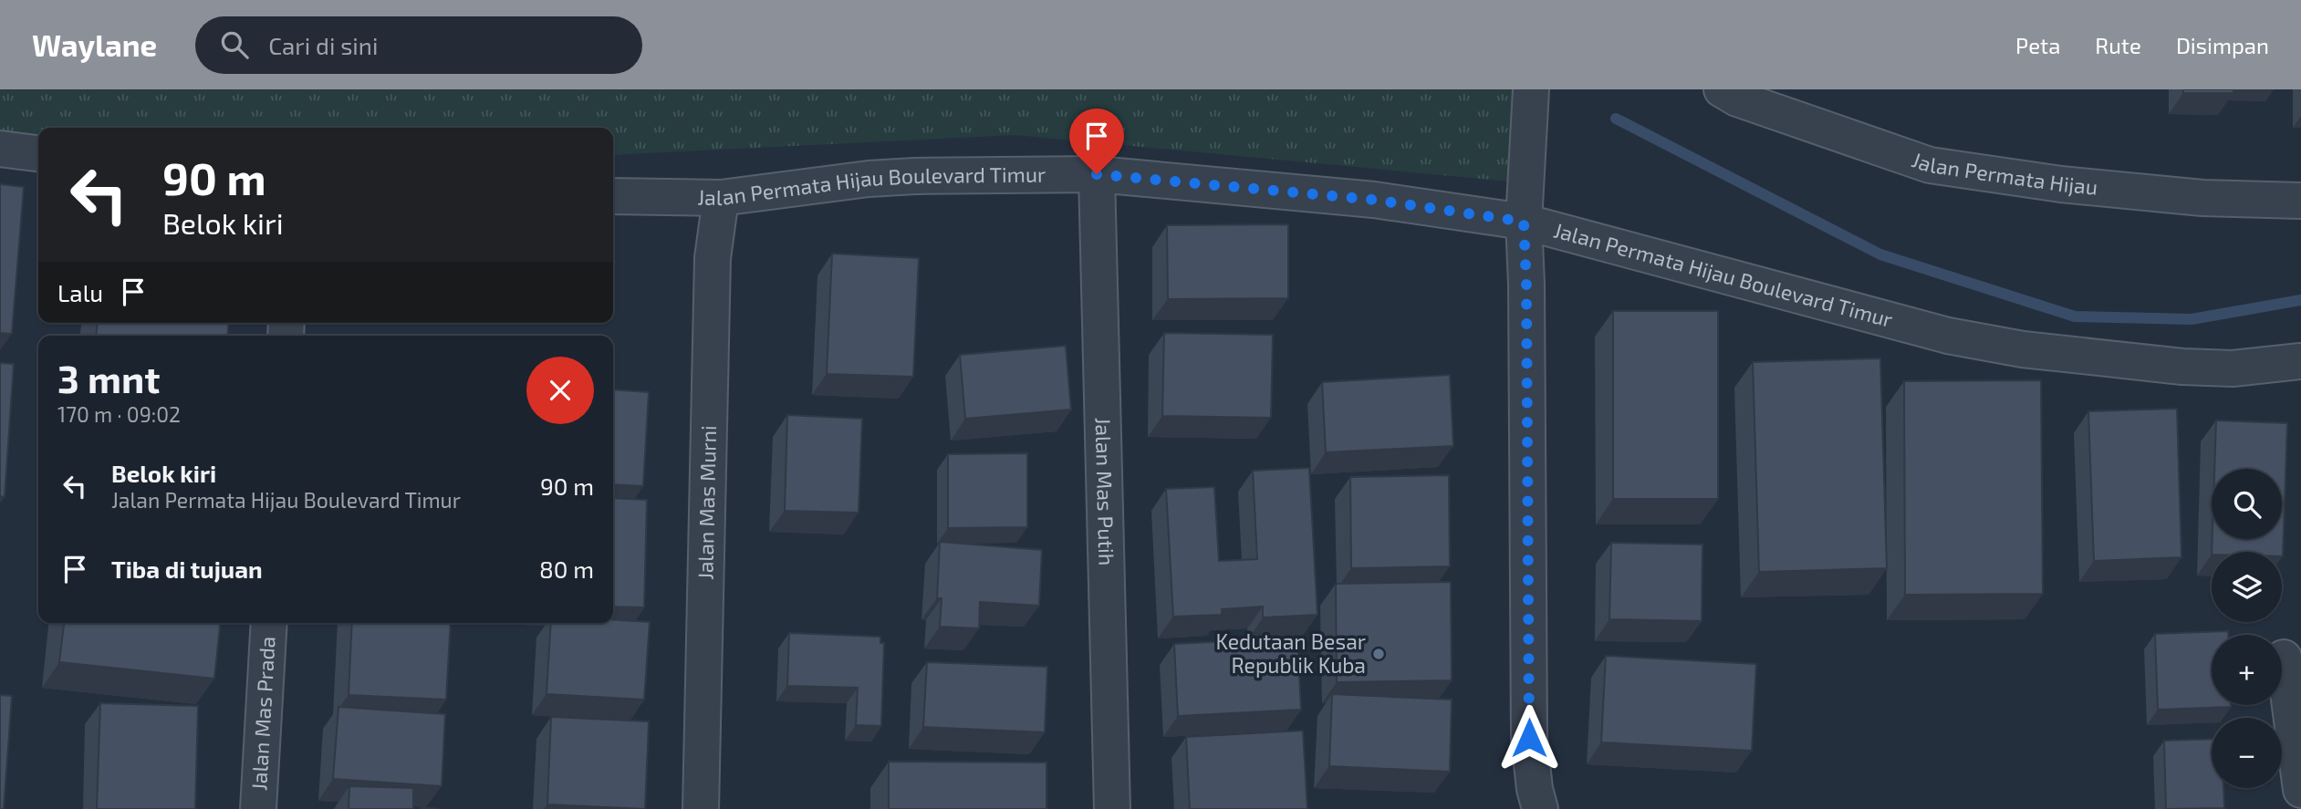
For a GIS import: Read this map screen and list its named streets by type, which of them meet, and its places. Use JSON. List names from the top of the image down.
{
  "streets": {
    "street": [
      "Jalan Permata Hijau",
      "Jalan Permata Hijau Boulevard Timur",
      "Jalan Mas Putih",
      "Jalan Mas Murni",
      "Jalan Mas Prada"
    ]
  },
  "crossings": [
    ["Jalan Permata Hijau Boulevard Timur", "Jalan Mas Putih"],
    ["Jalan Permata Hijau Boulevard Timur", "Jalan Mas Murni"]
  ],
  "places": ["Kedutaan Besar Republik Kuba"],
  "page": {
    "header": "Waylane",
    "search": "Cari di sini",
    "nav": ["Peta", "Rute", "Disimpan"],
    "turn": ["90 m", "Belok kiri"],
    "then": "Lalu",
    "heading": ["3 mnt", "170 m · 09:02"],
    "list": [
      {
        "name": "Belok kiri",
        "note": "Jalan Permata Hijau Boulevard Timur",
        "value": "90 m"
      },
      {
        "name": "Tiba di tujuan",
        "value": "80 m"
      }
    ],
    "map_buttons": ["+", "−"]
  }
}
